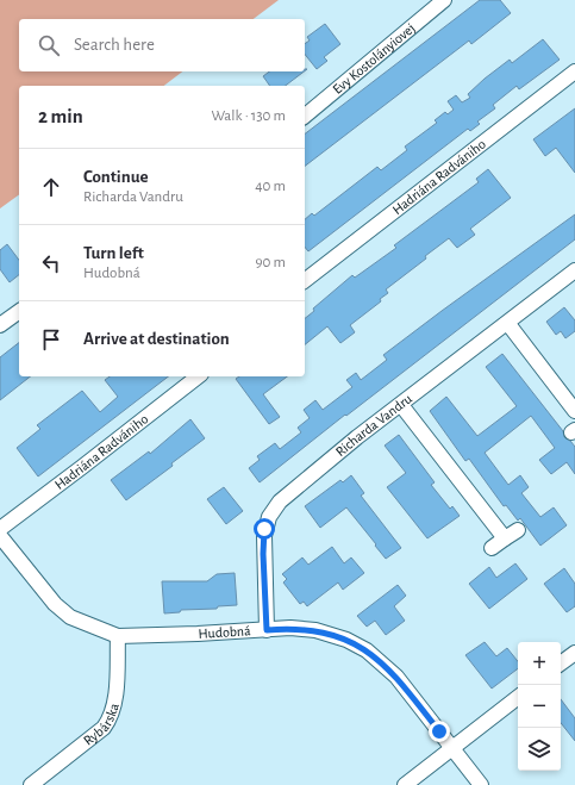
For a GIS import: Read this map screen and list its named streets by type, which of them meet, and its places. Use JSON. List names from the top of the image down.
{
  "streets": {
    "street": [
      "Evy Kostolányiovej",
      "Hadriána Radvániho",
      "Richarda Vandru",
      "Hudobná",
      "Rybárska"
    ]
  },
  "crossings": [
    ["Richarda Vandru", "Hudobná"],
    ["Hudobná", "Rybárska"]
  ],
  "page": {
    "search": "Search here",
    "heading": ["2 min", "Walk · 130 m"],
    "list": [
      ["Continue", "Richarda Vandru", "40 m"],
      ["Turn left", "Hudobná", "90 m"],
      "Arrive at destination"
    ],
    "map_buttons": ["+", "−"]
  }
}
